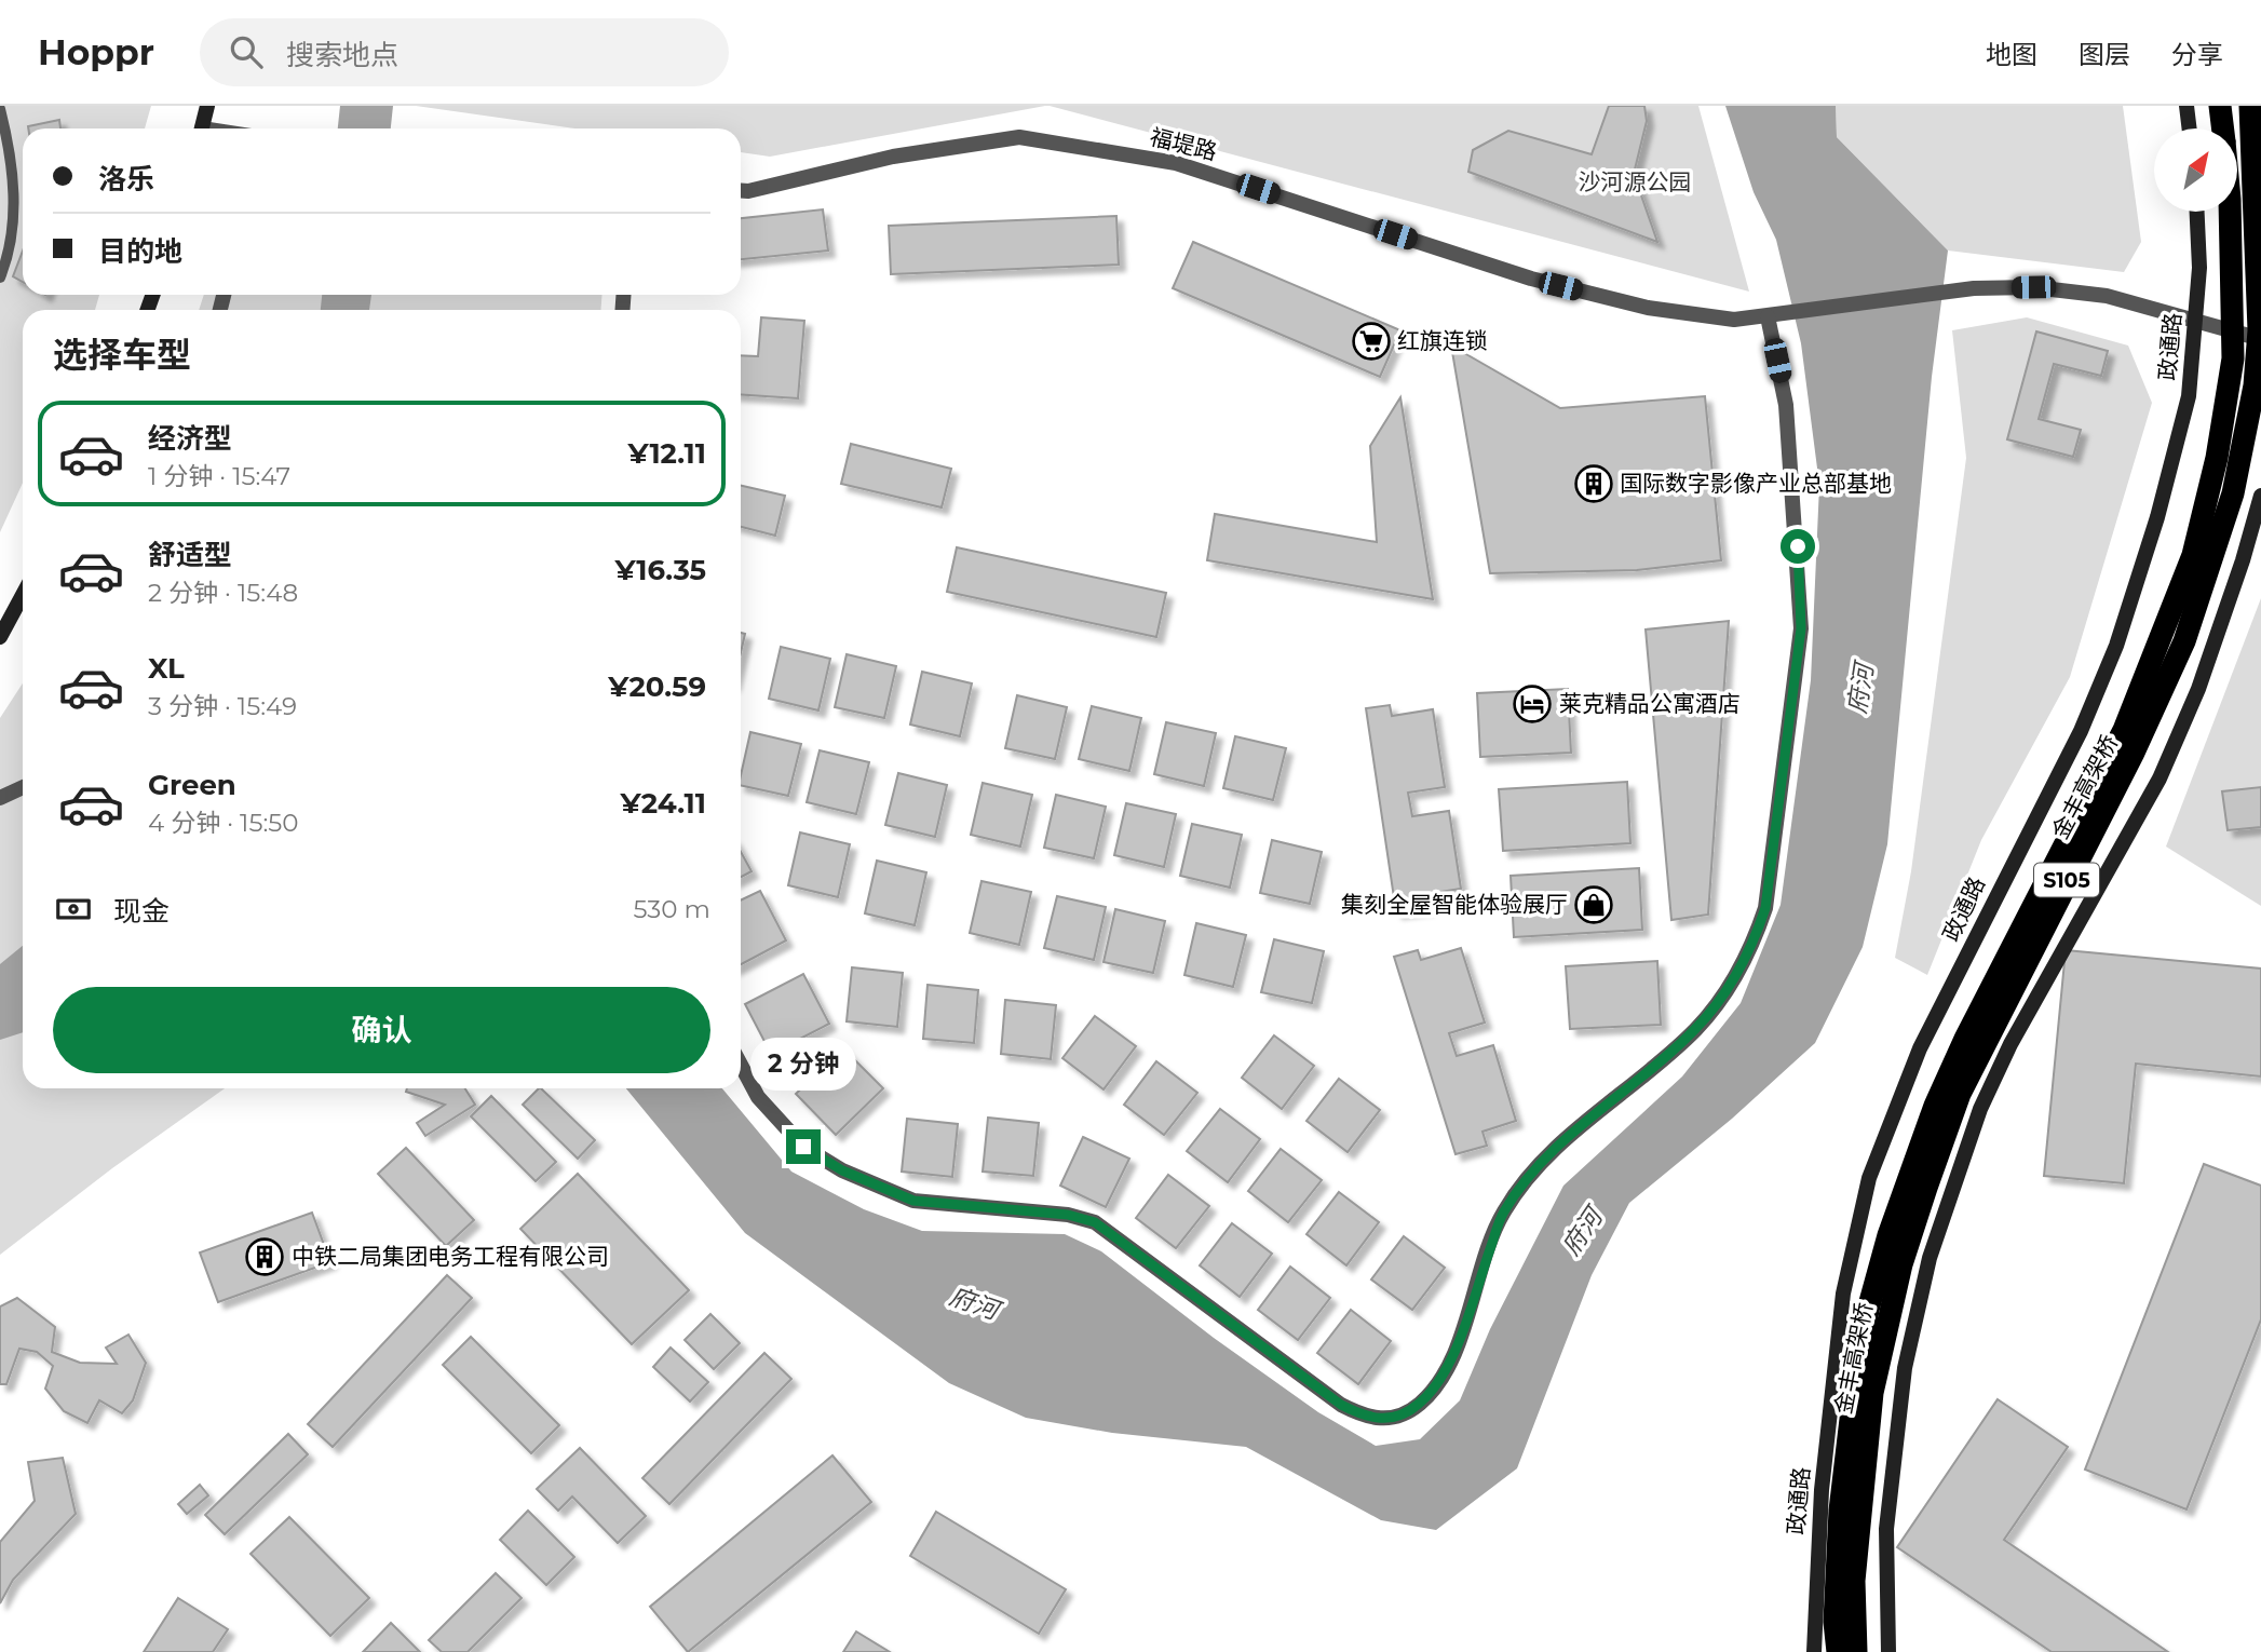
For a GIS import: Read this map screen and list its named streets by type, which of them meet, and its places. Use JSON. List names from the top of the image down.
{
  "streets": {
    "highway": ["金丰高架桥", "S105"],
    "main road": ["政通路"],
    "street": ["福堤路"]
  },
  "crossings": [
    ["福堤路", "政通路"]
  ],
  "water": ["府河"],
  "parks": ["沙河源公园"],
  "places": {
    "supermarket": ["红旗连锁"],
    "building": ["国际数字影像产业总部基地", "中铁二局集团电务工程有限公司"],
    "hotel": ["莱克精品公寓酒店"],
    "shop": ["集刻全屋智能体验展厅"]
  },
  "north": "top right",
  "page": {
    "header": "Hoppr",
    "search": "搜索地点",
    "nav": ["地图", "图层", "分享"],
    "banner": ["洛乐", "目的地"],
    "heading": "选择车型",
    "list": [
      {
        "name": "经济型",
        "note": "1 分钟 · 15:47",
        "value": "¥12.11"
      },
      {
        "name": "舒适型",
        "note": "2 分钟 · 15:48",
        "value": "¥16.35"
      },
      {
        "name": "XL",
        "note": "3 分钟 · 15:49",
        "value": "¥20.59"
      },
      {
        "name": "Green",
        "note": "4 分钟 · 15:50",
        "value": "¥24.11"
      }
    ],
    "pay": ["现金", "530 m"],
    "buttons": "确认",
    "bubble": "2 分钟"
  }
}
